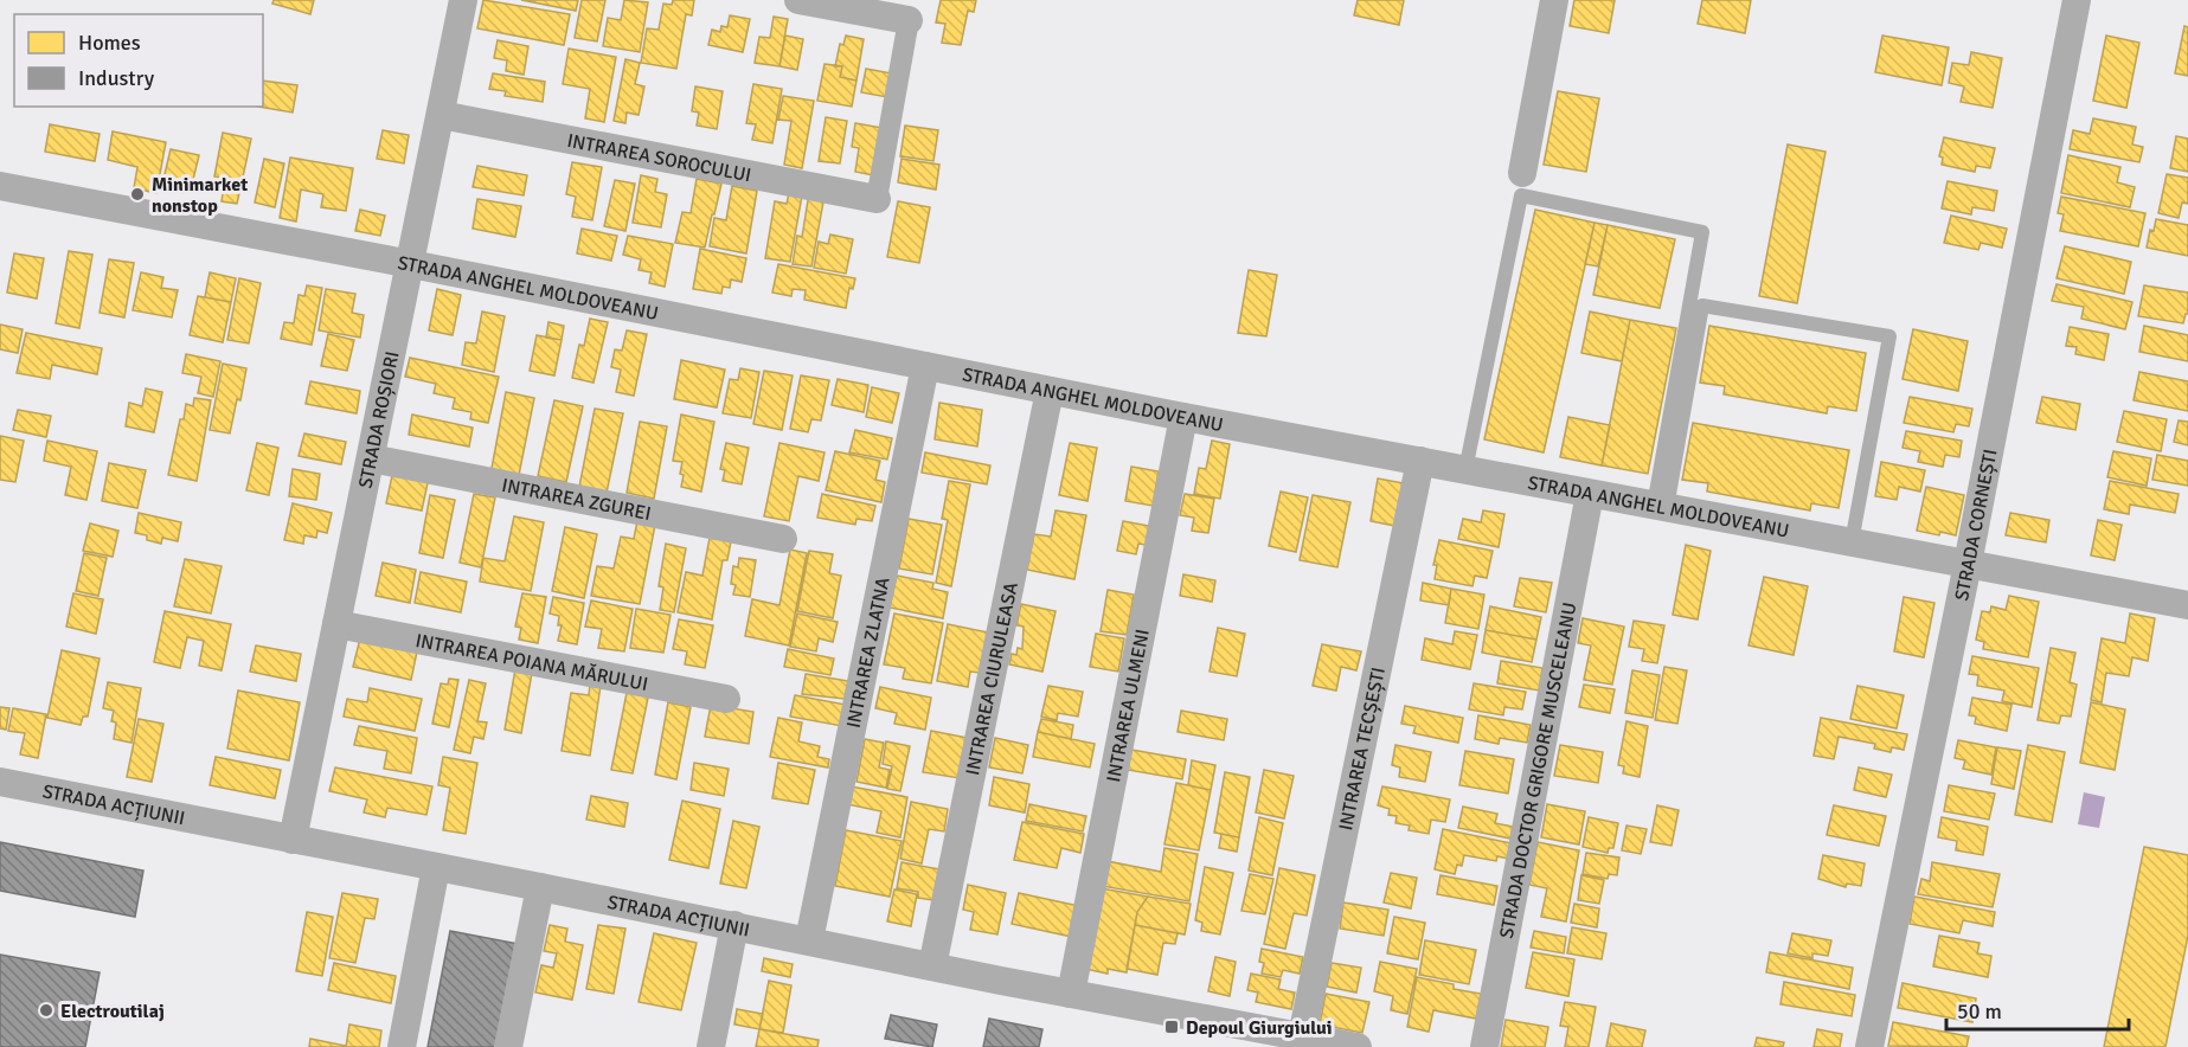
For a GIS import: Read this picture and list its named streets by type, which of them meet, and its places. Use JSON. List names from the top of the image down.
{
  "streets": {
    "street": [
      "INTRAREA SOROCULUI",
      "STRADA ANGHEL MOLDOVEANU",
      "STRADA ROȘIORI",
      "INTRAREA ZGUREI",
      "STRADA CORNEȘTI",
      "INTRAREA ZLATNA",
      "INTRAREA POIANA MĂRULUI",
      "INTRAREA CIURULEASA",
      "INTRAREA ULMENI",
      "INTRAREA TECȘEȘTI",
      "STRADA DOCTOR GRIGORE MUSCELEANU",
      "STRADA ACȚIUNII"
    ]
  },
  "crossings": [
    ["INTRAREA SOROCULUI", "STRADA ROȘIORI"],
    ["STRADA ANGHEL MOLDOVEANU", "STRADA ROȘIORI"],
    ["STRADA ANGHEL MOLDOVEANU", "STRADA CORNEȘTI"],
    ["STRADA ANGHEL MOLDOVEANU", "INTRAREA ZLATNA"],
    ["STRADA ANGHEL MOLDOVEANU", "INTRAREA CIURULEASA"],
    ["STRADA ANGHEL MOLDOVEANU", "INTRAREA ULMENI"],
    ["STRADA ANGHEL MOLDOVEANU", "INTRAREA TECȘEȘTI"],
    ["STRADA ANGHEL MOLDOVEANU", "STRADA DOCTOR GRIGORE MUSCELEANU"],
    ["STRADA ROȘIORI", "INTRAREA ZGUREI"],
    ["STRADA ROȘIORI", "INTRAREA POIANA MĂRULUI"],
    ["STRADA ROȘIORI", "STRADA ACȚIUNII"],
    ["INTRAREA ZLATNA", "STRADA ACȚIUNII"],
    ["INTRAREA CIURULEASA", "STRADA ACȚIUNII"],
    ["INTRAREA ULMENI", "STRADA ACȚIUNII"],
    ["INTRAREA TECȘEȘTI", "STRADA ACȚIUNII"]
  ],
  "places": {
    "other": ["Minimarket nonstop", "Electroutilaj"],
    "transit": ["Depoul Giurgiului"]
  },
  "legend": ["Homes", "Industry"],
  "scale_bar": "50 m"
}
